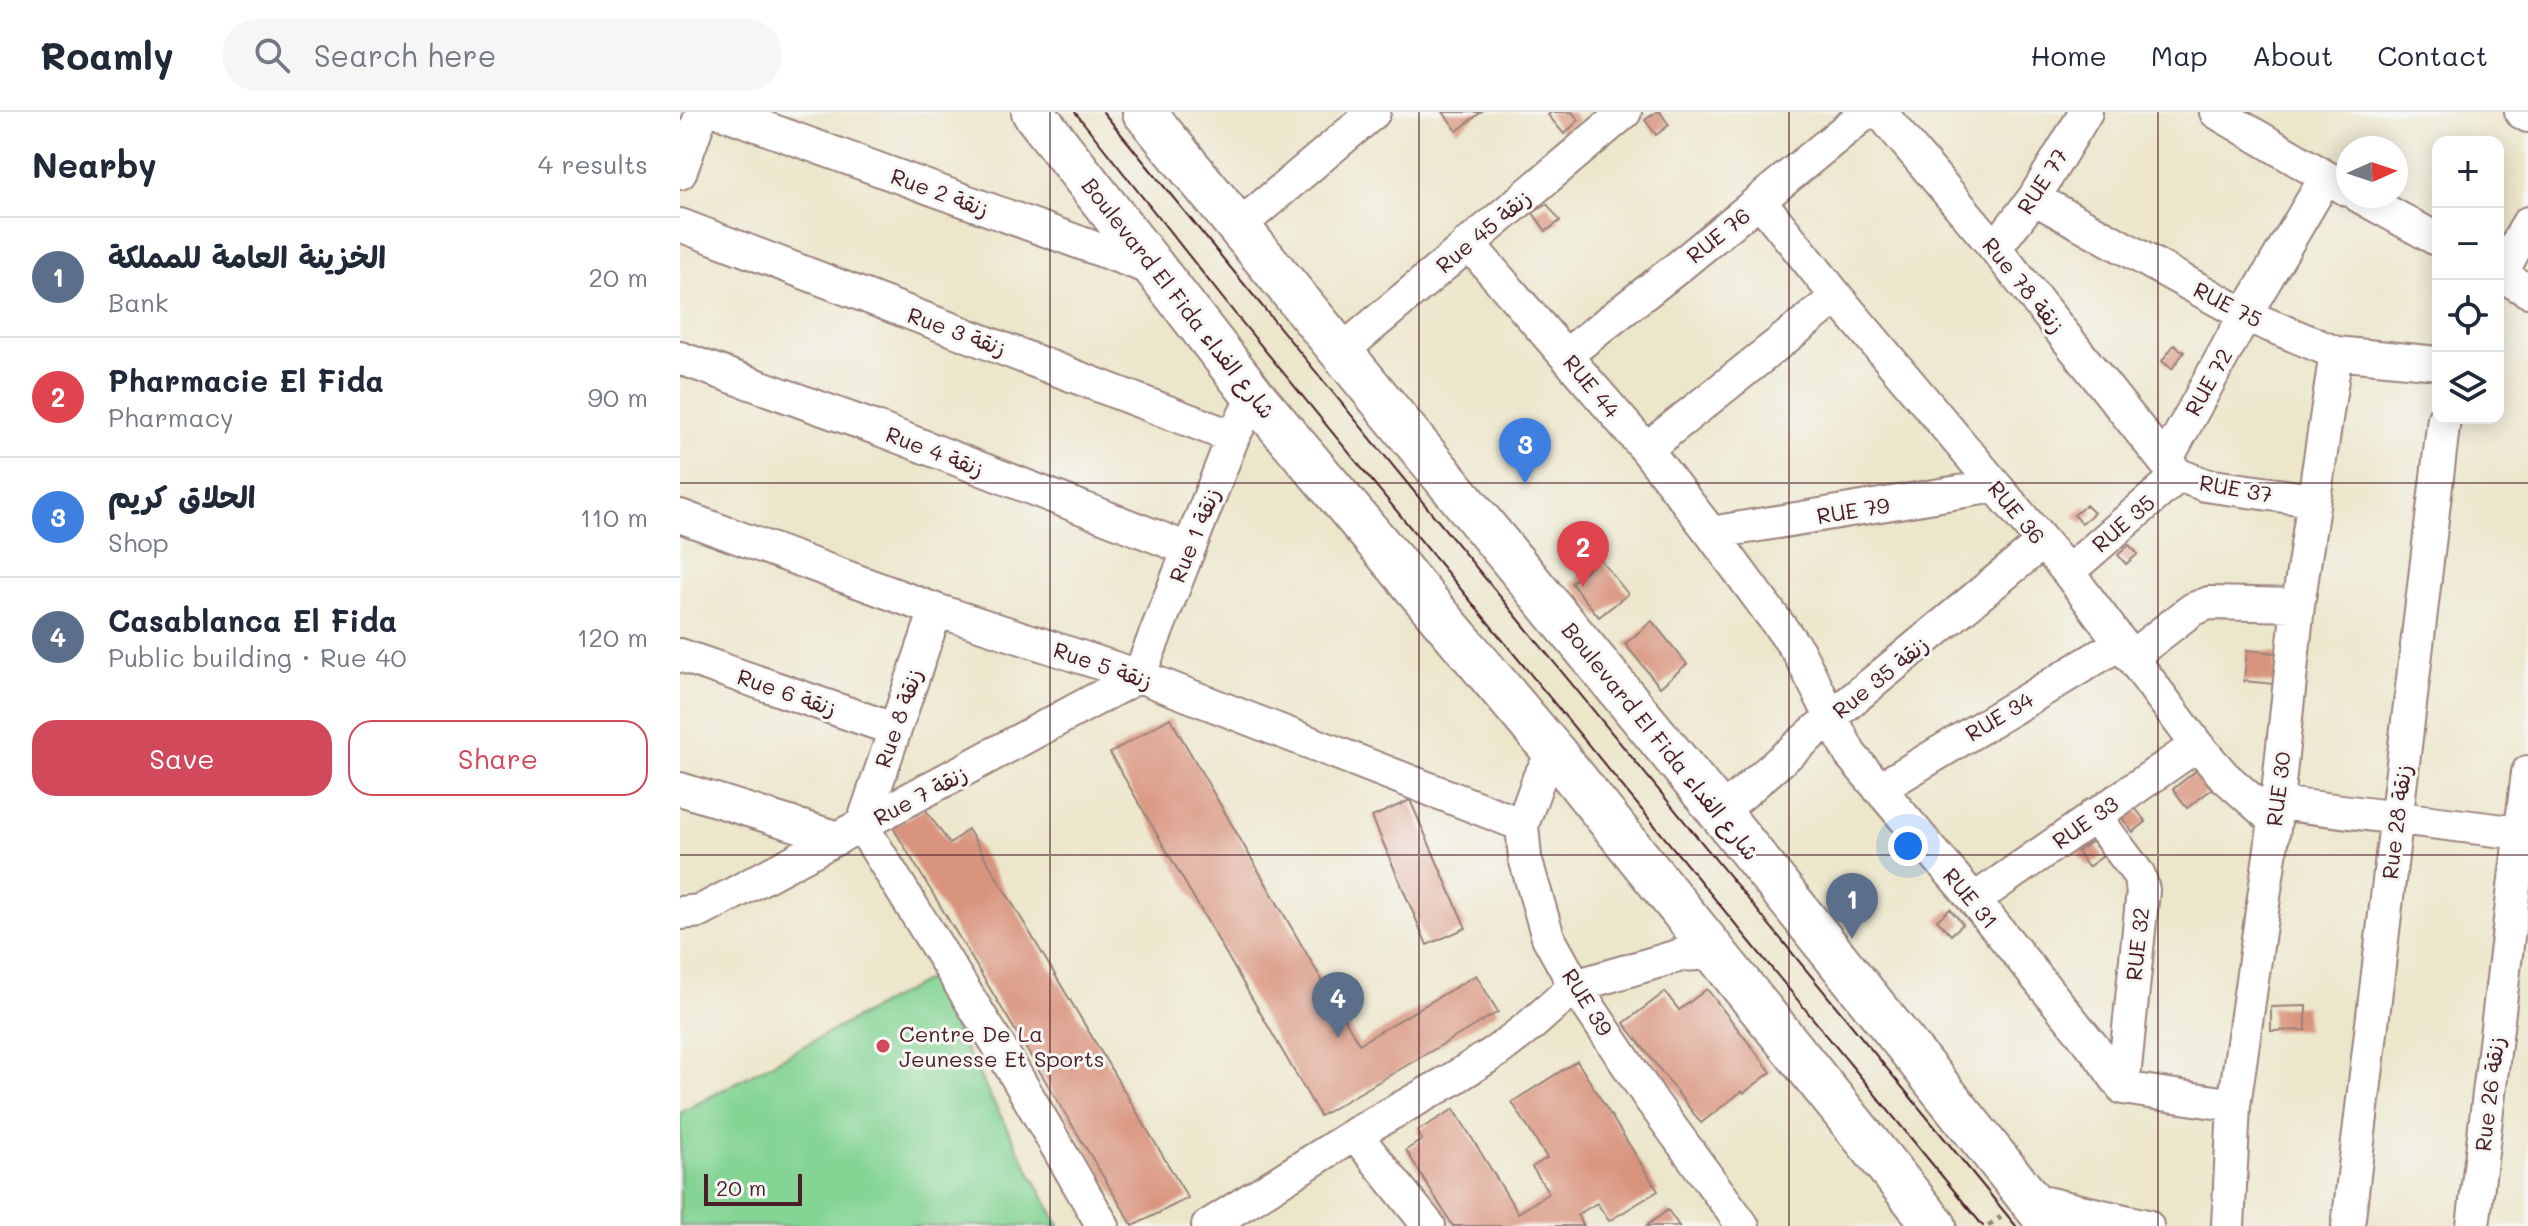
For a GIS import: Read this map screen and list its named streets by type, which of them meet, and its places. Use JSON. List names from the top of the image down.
{
  "streets": {
    "main road": ["Boulevard El Fida شارع الفداء"],
    "street": [
      "RUE 77",
      "Rue 2 زنقة",
      "Rue 45 زنقة",
      "RUE 76",
      "Rue 78 زنقة",
      "RUE 75",
      "Rue 3 زنقة",
      "RUE 72",
      "RUE 44",
      "Rue 4 زنقة",
      "RUE 37",
      "RUE 79",
      "RUE 36",
      "RUE 35",
      "Rue 1 زنقة",
      "Rue 5 زنقة",
      "Rue 35 زنقة",
      "Rue 6 زنقة",
      "RUE 34",
      "Rue 8 زنقة",
      "RUE 30",
      "Rue 7 زنقة",
      "RUE 33",
      "Rue 28 زنقة",
      "RUE 31",
      "RUE 32",
      "RUE 39",
      "Rue 26 زنقة"
    ]
  },
  "crossings": [
    ["RUE 77", "Rue 78 زنقة"],
    ["RUE 77", "RUE 75"],
    ["Rue 2 زنقة", "Boulevard El Fida شارع الفداء"],
    ["Rue 45 زنقة", "Boulevard El Fida شارع الفداء"],
    ["Rue 45 زنقة", "RUE 44"],
    ["RUE 76", "RUE 44"],
    ["RUE 76", "RUE 36"],
    ["Rue 78 زنقة", "RUE 72"],
    ["Rue 78 زنقة", "RUE 37"],
    ["Rue 78 زنقة", "RUE 35"],
    ["Boulevard El Fida شارع الفداء", "Rue 1 زنقة"],
    ["Boulevard El Fida شارع الفداء", "Rue 35 زنقة"],
    ["Boulevard El Fida شارع الفداء", "RUE 39"],
    ["RUE 75", "RUE 72"],
    ["RUE 75", "RUE 30"],
    ["Rue 3 زنقة", "Rue 1 زنقة"],
    ["RUE 72", "RUE 37"],
    ["RUE 72", "RUE 35"],
    ["RUE 44", "RUE 79"],
    ["RUE 44", "RUE 31"],
    ["Rue 4 زنقة", "Rue 1 زنقة"],
    ["RUE 37", "RUE 35"],
    ["RUE 37", "RUE 30"],
    ["RUE 79", "RUE 36"],
    ["RUE 79", "RUE 31"],
    ["RUE 36", "RUE 35"],
    ["RUE 36", "Rue 35 زنقة"],
    ["RUE 36", "RUE 34"],
    ["RUE 36", "RUE 30"],
    ["RUE 36", "RUE 33"],
    ["Rue 1 زنقة", "Rue 5 زنقة"],
    ["Rue 1 زنقة", "Rue 7 زنقة"],
    ["Rue 5 زنقة", "Rue 8 زنقة"],
    ["Rue 5 زنقة", "Rue 7 زنقة"],
    ["Rue 5 زنقة", "RUE 39"],
    ["Rue 35 زنقة", "RUE 31"],
    ["Rue 6 زنقة", "Rue 8 زنقة"],
    ["RUE 34", "RUE 30"],
    ["RUE 34", "RUE 31"],
    ["Rue 8 زنقة", "Rue 7 زنقة"],
    ["RUE 33", "RUE 31"],
    ["RUE 33", "RUE 32"],
    ["RUE 31", "RUE 32"]
  ],
  "places": ["Centre De La Jeunesse Et Sports"],
  "scale_bar": "20 m",
  "north": "right",
  "page": {
    "header": "Roamly",
    "search": "Search here",
    "nav": [
      "Home",
      "Map",
      "About",
      "Contact"
    ],
    "heading": ["Nearby", "4 results"],
    "map_buttons": ["+", "−"],
    "list": [
      {
        "mark": "1",
        "name": "الخزينة العامة للمملكة",
        "note": "Bank",
        "value": "20 m"
      },
      {
        "mark": "2",
        "name": "Pharmacie El Fida",
        "note": "Pharmacy",
        "value": "90 m"
      },
      {
        "mark": "3",
        "name": "الحلاق كريم",
        "note": "Shop",
        "value": "110 m"
      },
      {
        "mark": "4",
        "name": "Casablanca El Fida",
        "note": "Public building · Rue 40",
        "value": "120 m"
      }
    ],
    "pins": [
      "3",
      "2",
      "1",
      "4"
    ],
    "buttons": ["Save", "Share"],
    "scale": "20 m"
  }
}
